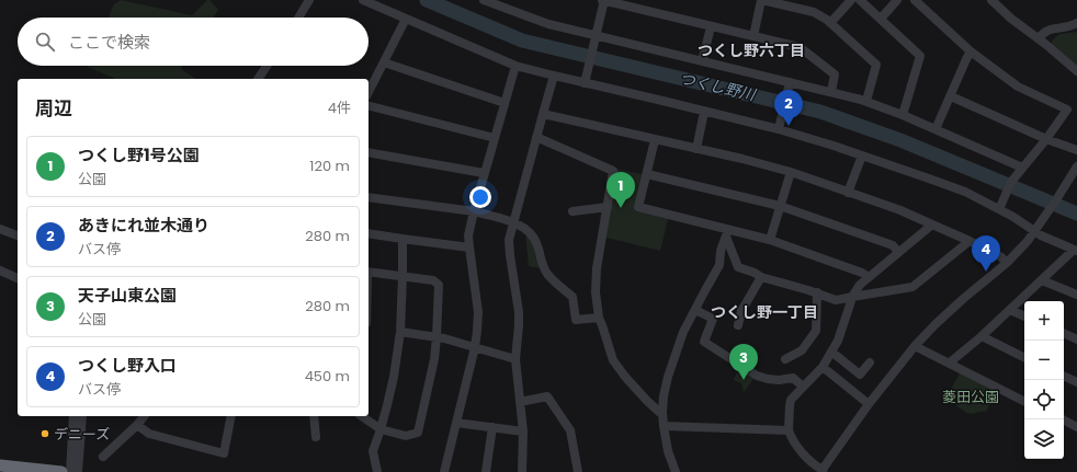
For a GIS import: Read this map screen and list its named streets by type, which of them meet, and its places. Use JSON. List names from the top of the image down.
{
  "districts": ["つくし野六丁目", "つくし野一丁目"],
  "water": ["つくし野川"],
  "parks": ["菱田公園"],
  "places": ["デニーズ"],
  "page": {
    "search": "ここで検索",
    "heading": ["周辺", "4件"],
    "pins": [
      "2",
      "1",
      "4",
      "3"
    ],
    "list": [
      {
        "mark": "1",
        "name": "つくし野1号公園",
        "note": "公園",
        "value": "120 m"
      },
      {
        "mark": "2",
        "name": "あきにれ並木通り",
        "note": "バス停",
        "value": "280 m"
      },
      {
        "mark": "3",
        "name": "天子山東公園",
        "note": "公園",
        "value": "280 m"
      },
      {
        "mark": "4",
        "name": "つくし野入口",
        "note": "バス停",
        "value": "450 m"
      }
    ],
    "map_buttons": ["+", "−"]
  }
}
